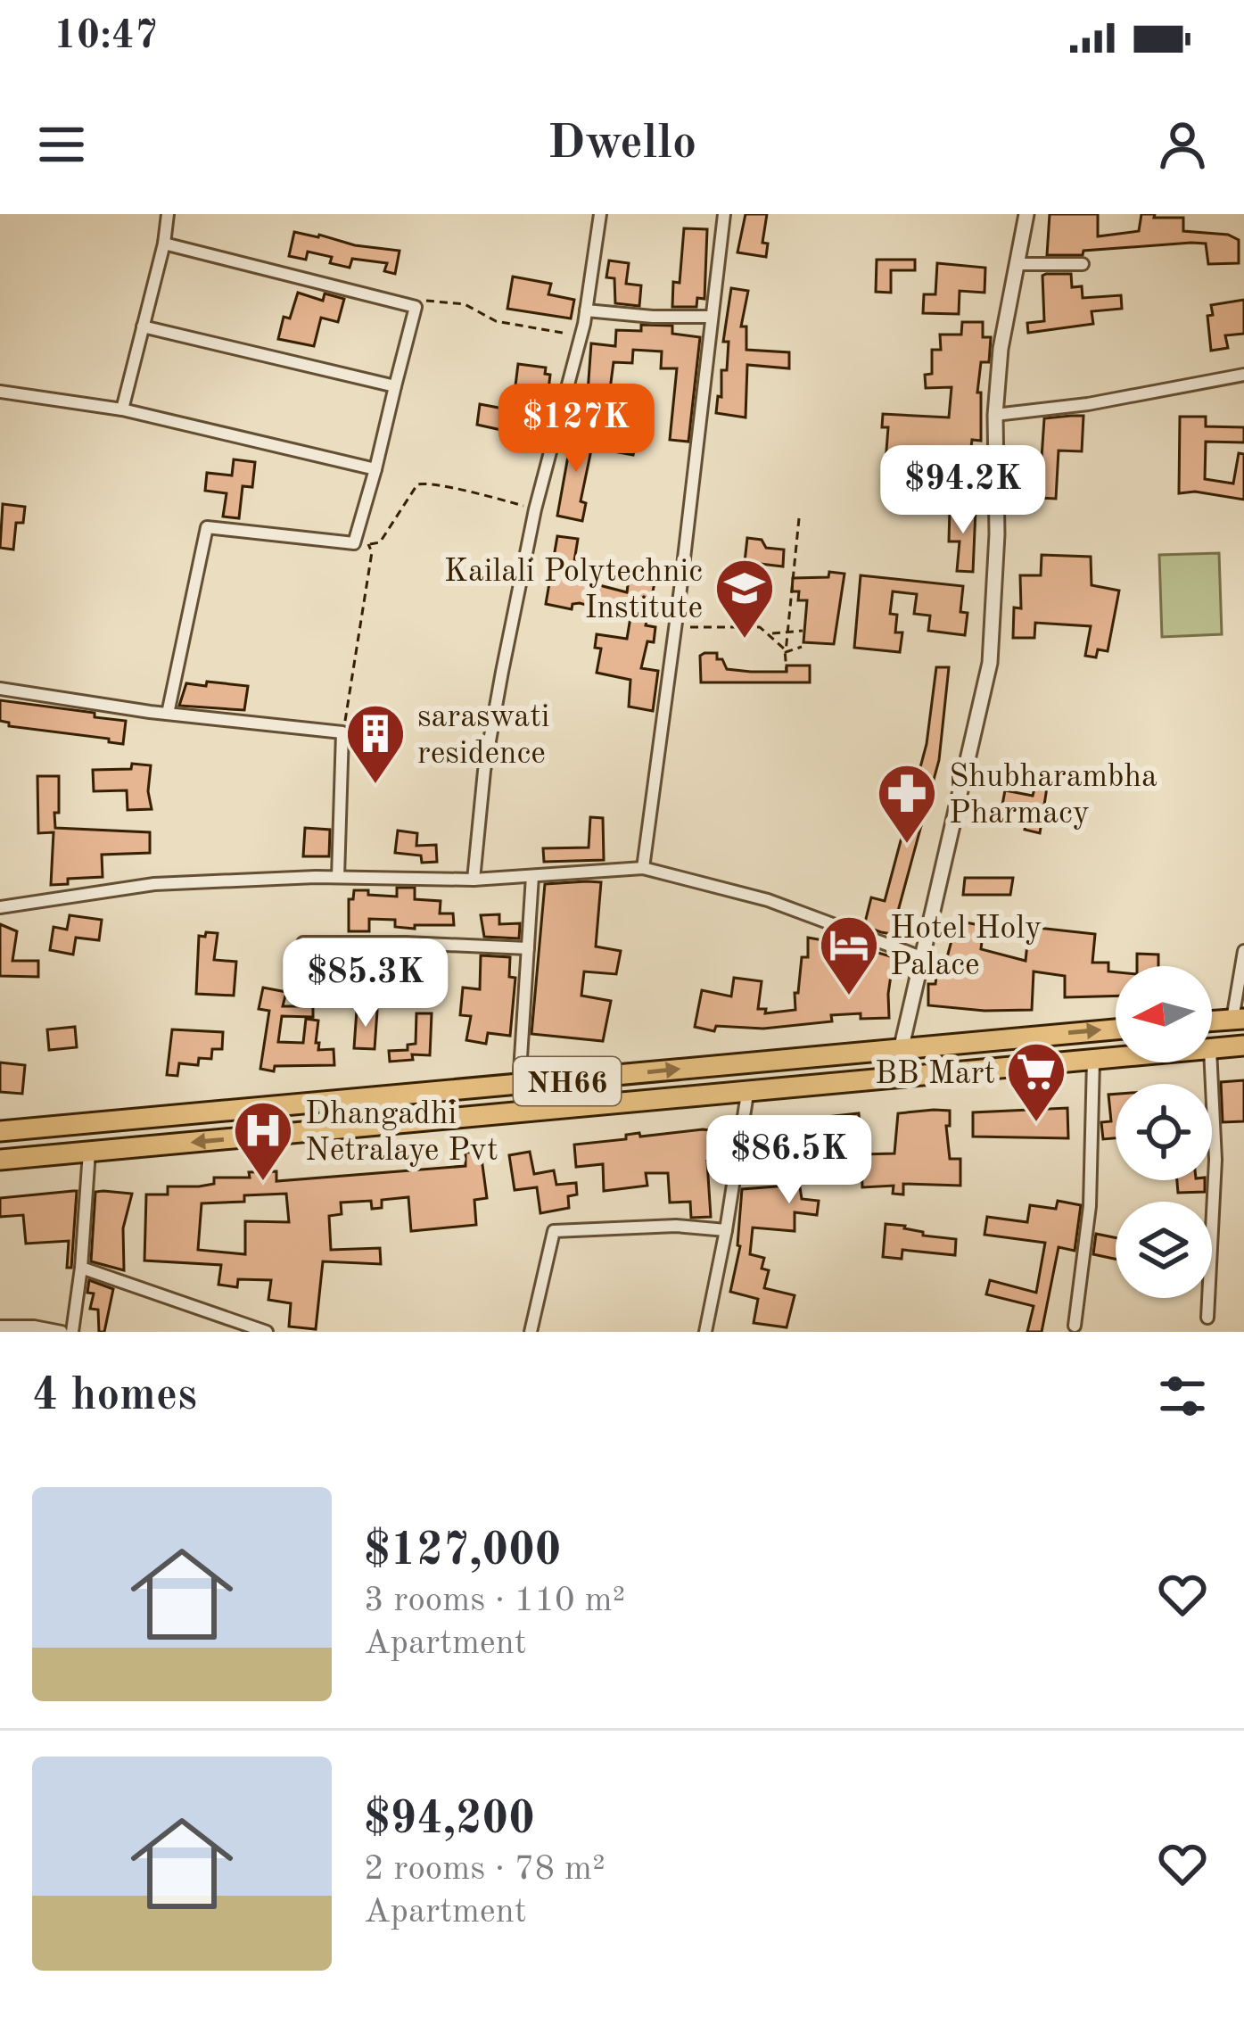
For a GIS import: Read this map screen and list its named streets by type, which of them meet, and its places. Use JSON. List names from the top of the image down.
{
  "streets": {
    "highway": ["NH66"]
  },
  "places": {
    "school or university": ["Kailali Polytechnic Institute"],
    "building": ["saraswati residence"],
    "pharmacy": ["Shubharambha Pharmacy"],
    "hotel": ["Hotel Holy Palace"],
    "supermarket": ["BB Mart"],
    "hospital": ["Dhangadhi Netralaye Pvt"]
  },
  "north": "left",
  "page": {
    "status": "10:47",
    "header": "Dwello",
    "price": [
      "$127K",
      "$94.2K",
      "$85.3K",
      "$86.5K"
    ],
    "heading": "4 homes",
    "list": [
      {
        "name": "$127,000",
        "note": "3 rooms · 110 m² · Apartment"
      },
      {
        "name": "$94,200",
        "note": "2 rooms · 78 m² · Apartment"
      }
    ]
  }
}
